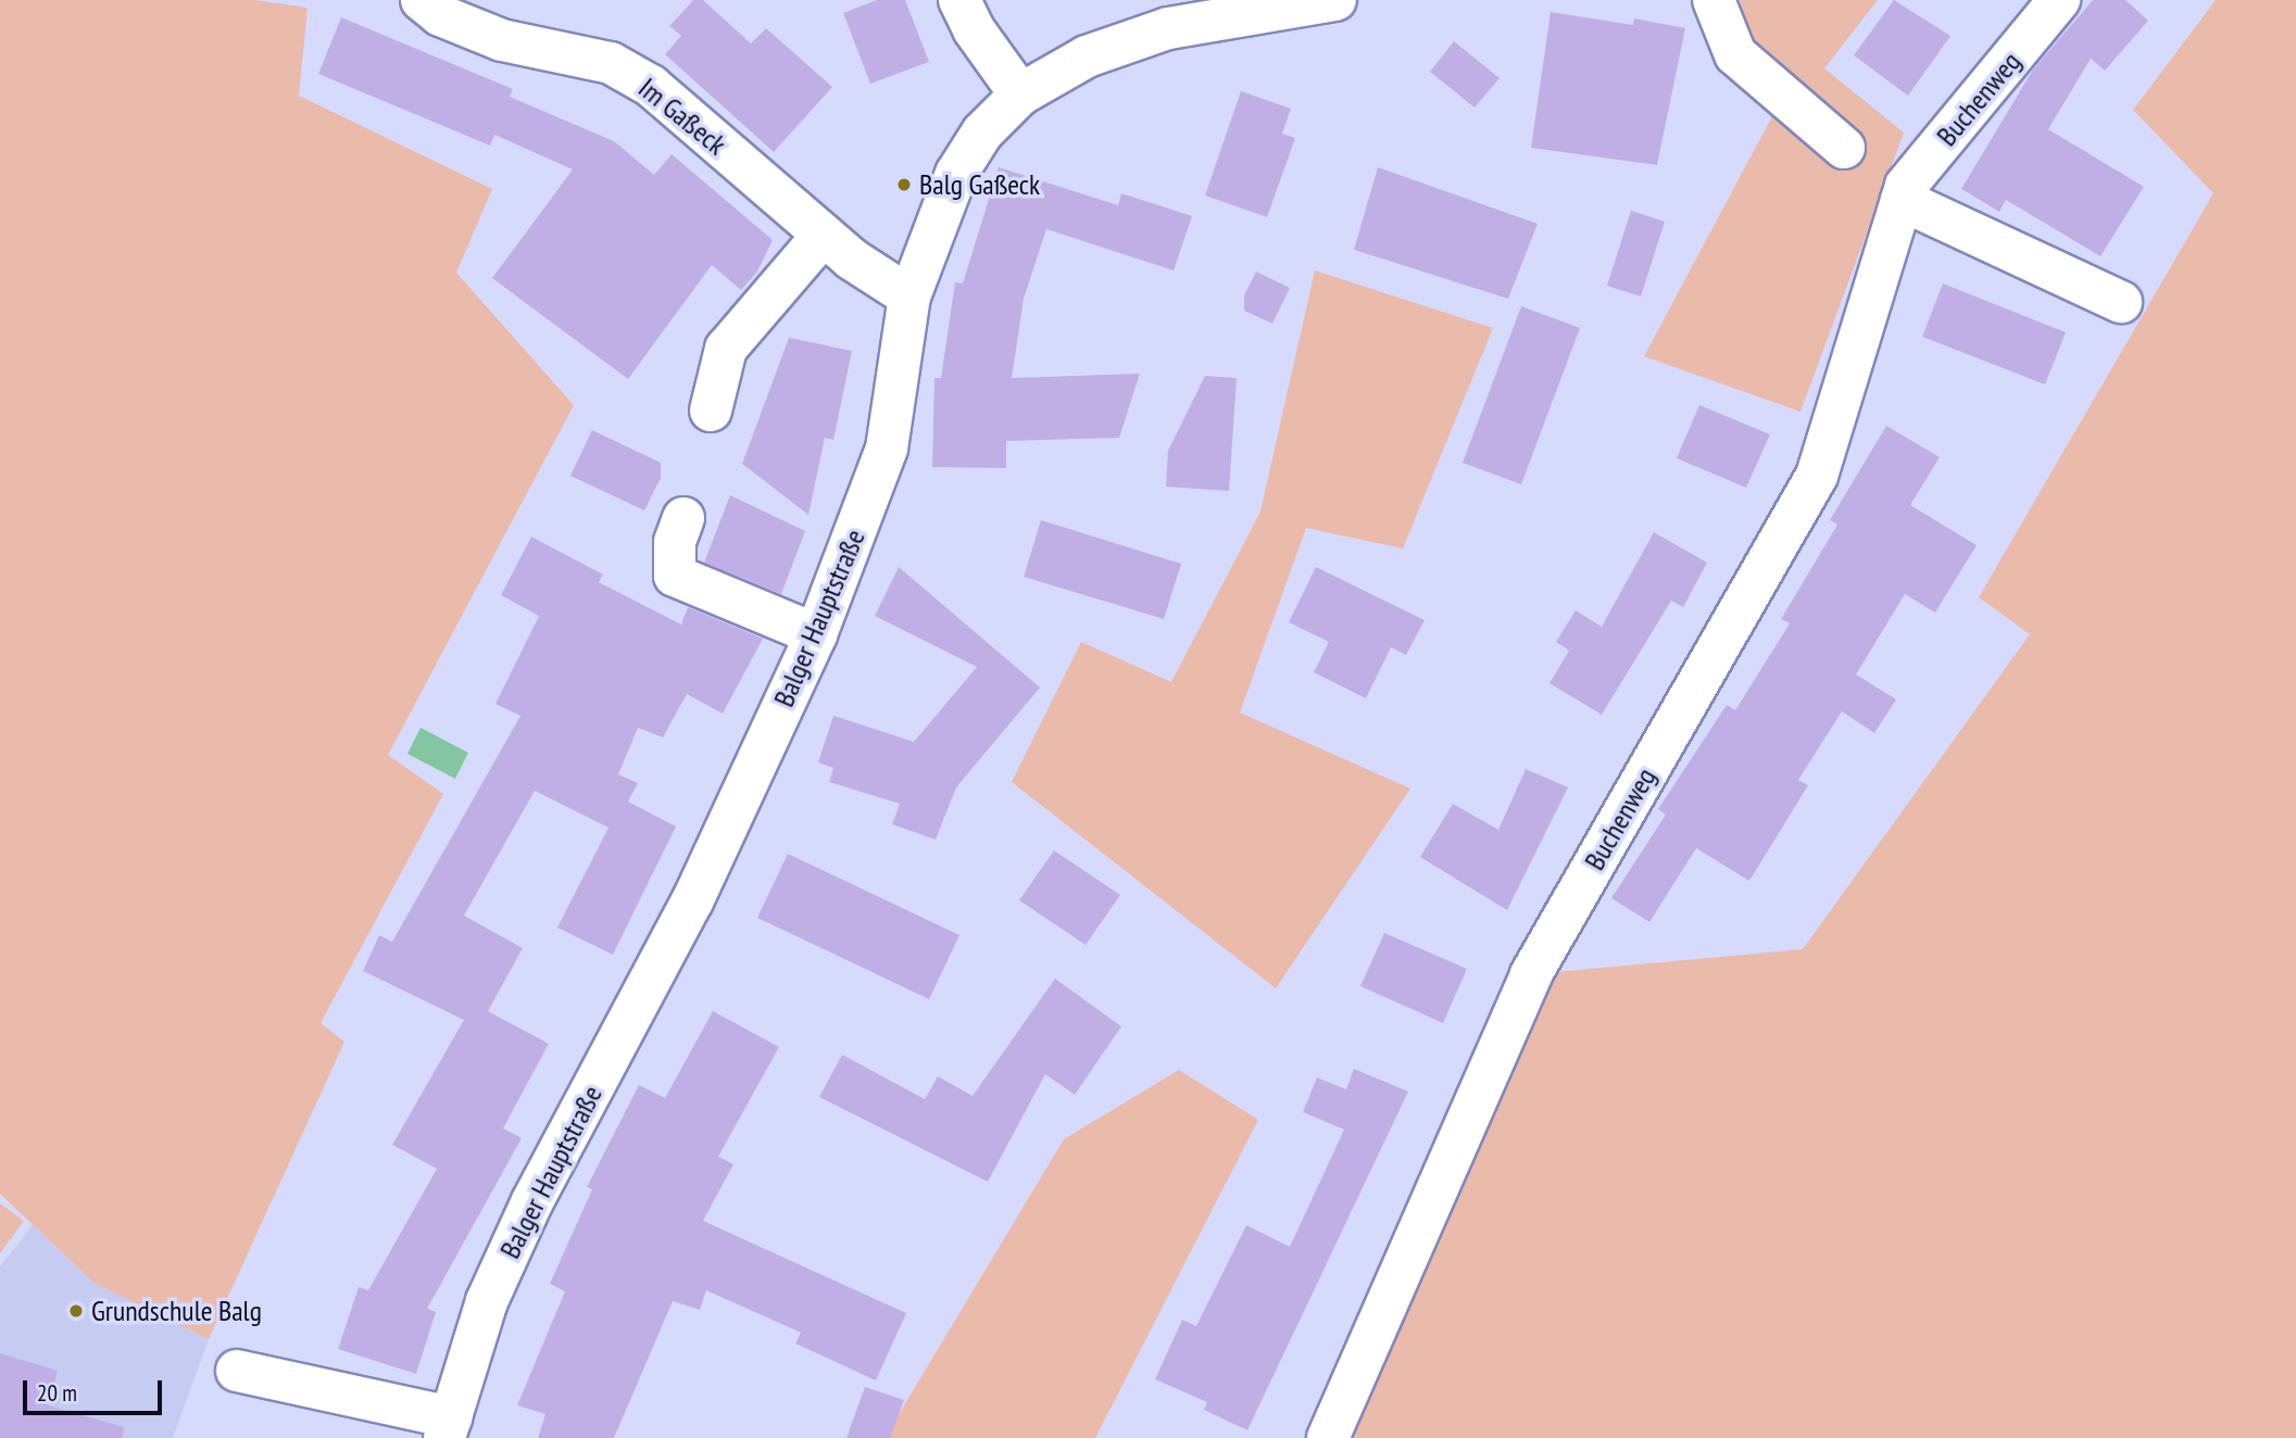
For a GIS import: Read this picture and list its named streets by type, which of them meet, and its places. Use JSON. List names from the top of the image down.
{
  "streets": {
    "street": ["Buchenweg", "Im Gaßeck", "Balger Hauptstraße"]
  },
  "crossings": [
    ["Im Gaßeck", "Balger Hauptstraße"]
  ],
  "places": ["Balg Gaßeck", "Grundschule Balg"],
  "scale_bar": "20 m"
}
